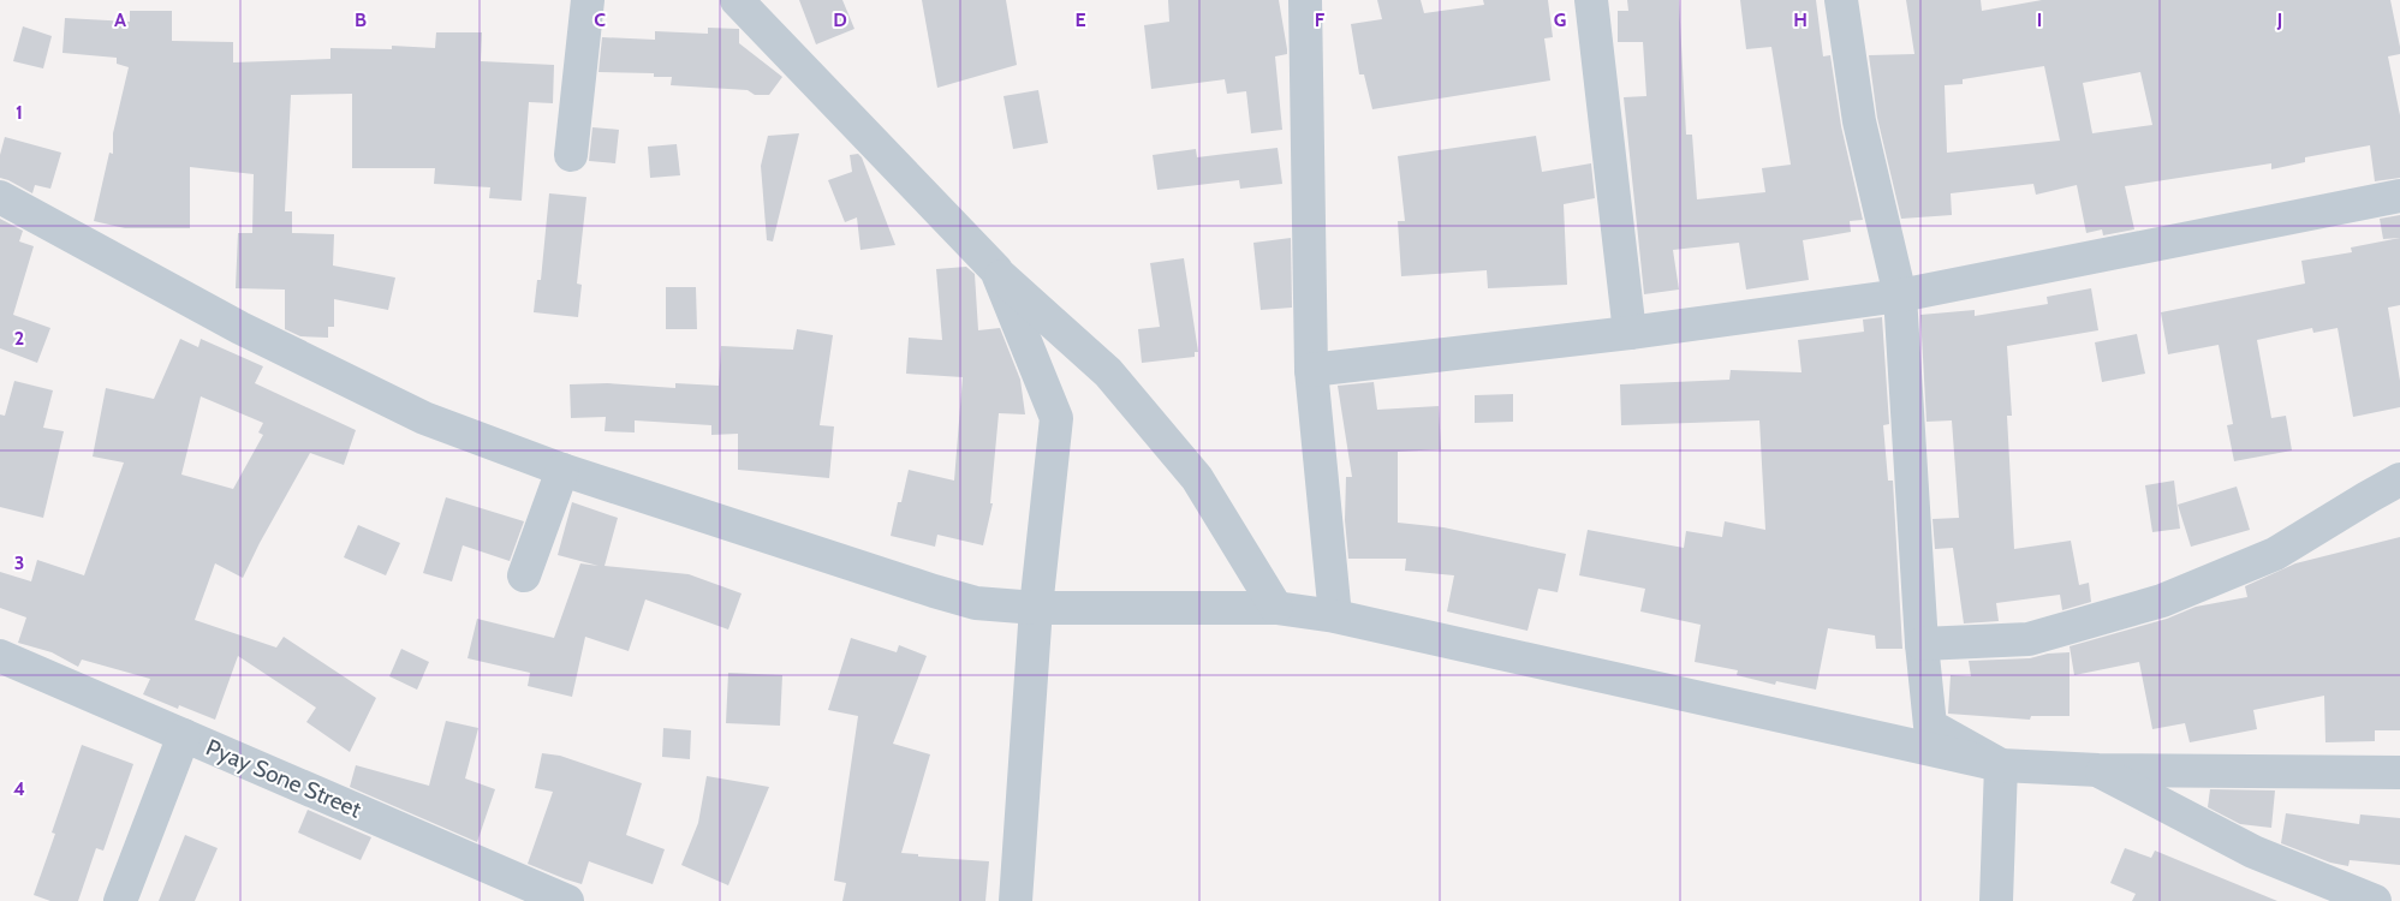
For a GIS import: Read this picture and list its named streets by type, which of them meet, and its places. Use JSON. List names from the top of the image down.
{
  "streets": {
    "street": ["Pyay Sone Street"]
  },
  "grid": {
    "columns": [
      "A",
      "B",
      "C",
      "D",
      "E",
      "F",
      "G",
      "H",
      "I",
      "J"
    ],
    "rows": [
      "1",
      "2",
      "3",
      "4"
    ]
  }
}
